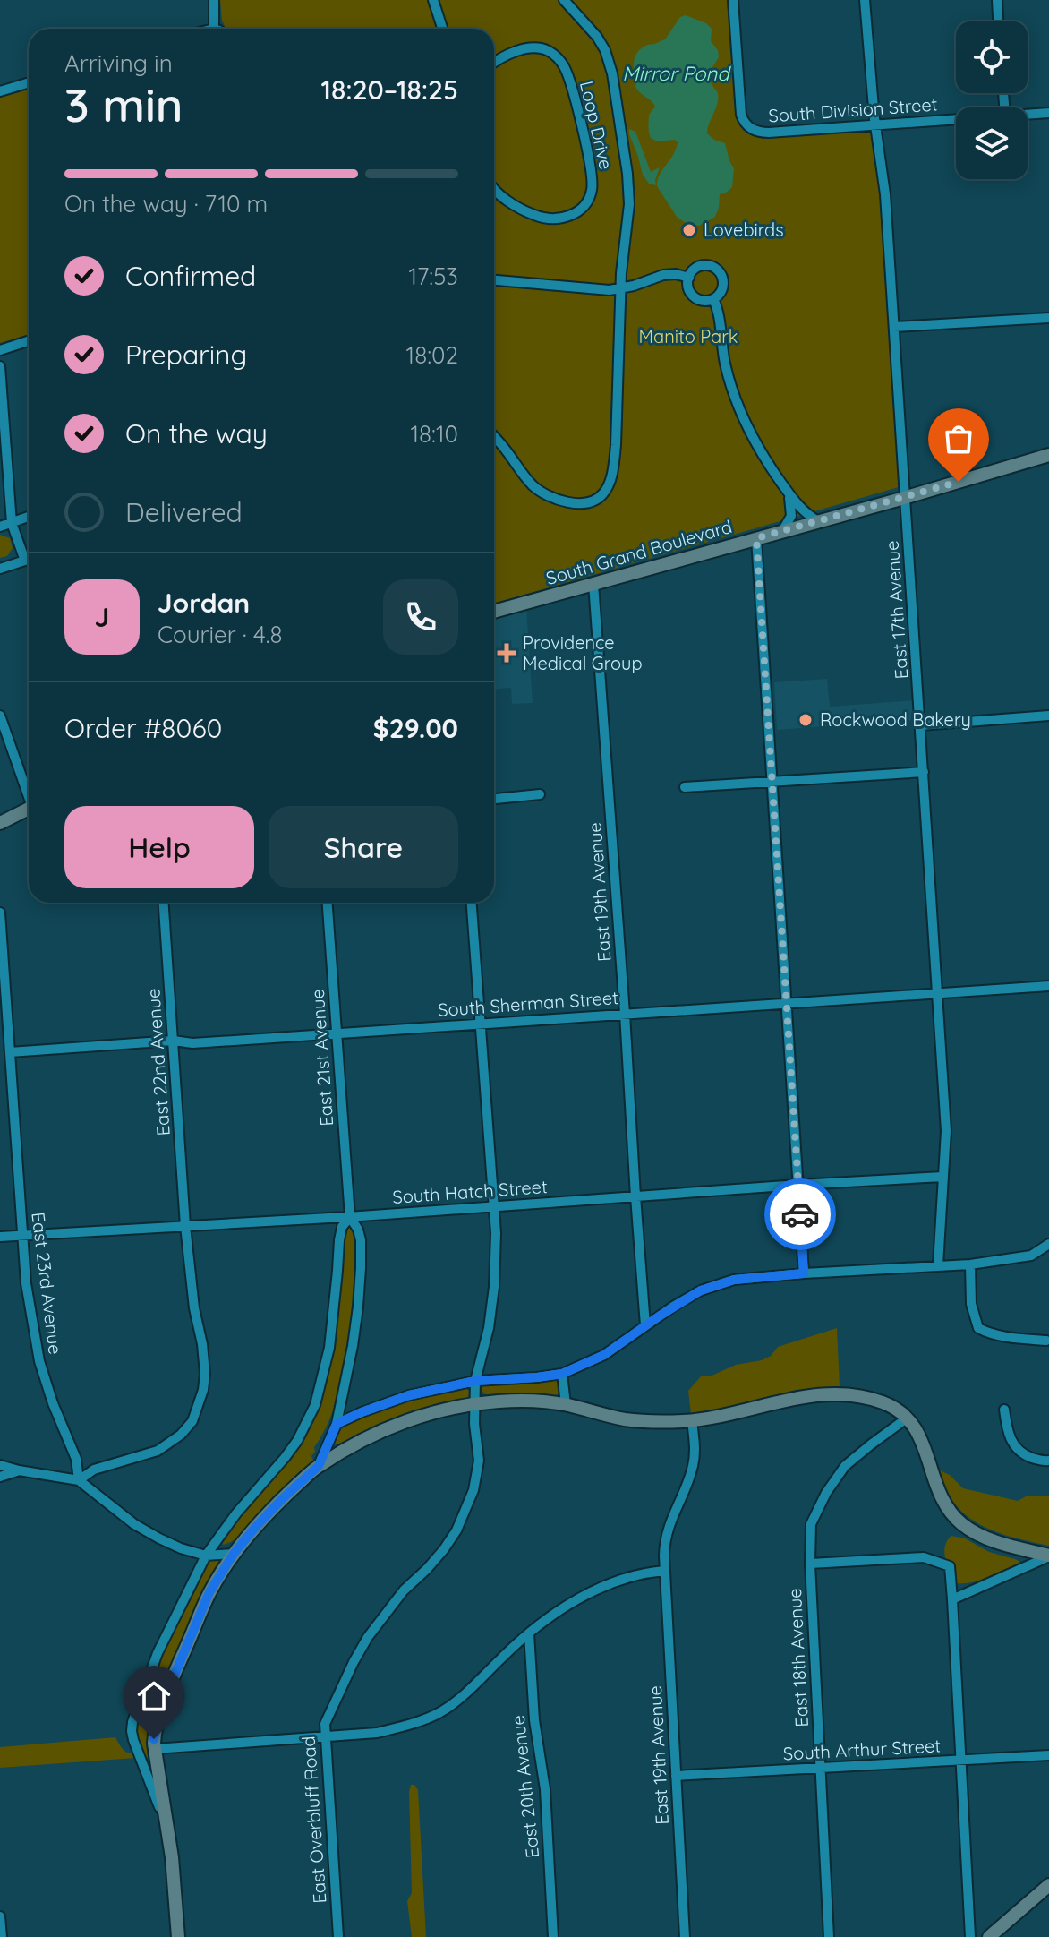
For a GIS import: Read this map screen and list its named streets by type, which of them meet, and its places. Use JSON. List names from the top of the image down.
{
  "streets": {
    "street": [
      "South Division Street",
      "Loop Drive",
      "South Grand Boulevard",
      "East 17th Avenue",
      "East 19th Avenue",
      "South Sherman Street",
      "East 21st Avenue",
      "East 22nd Avenue",
      "South Hatch Street",
      "East 23rd Avenue",
      "East 18th Avenue",
      "South Arthur Street",
      "East 20th Avenue",
      "East Overbluff Road"
    ]
  },
  "crossings": [
    ["South Division Street", "East 17th Avenue"],
    ["South Grand Boulevard", "East 17th Avenue"],
    ["South Grand Boulevard", "East 19th Avenue"],
    ["East 17th Avenue", "South Sherman Street"],
    ["East 17th Avenue", "South Hatch Street"],
    ["East 19th Avenue", "South Sherman Street"],
    ["East 19th Avenue", "South Hatch Street"],
    ["East 19th Avenue", "South Arthur Street"],
    ["South Sherman Street", "East 21st Avenue"],
    ["South Sherman Street", "East 22nd Avenue"],
    ["South Sherman Street", "East 23rd Avenue"],
    ["East 21st Avenue", "South Hatch Street"],
    ["East 22nd Avenue", "South Hatch Street"],
    ["East 22nd Avenue", "East 23rd Avenue"],
    ["South Hatch Street", "East 23rd Avenue"],
    ["East 18th Avenue", "South Arthur Street"]
  ],
  "water": ["Mirror Pond"],
  "parks": ["Manito Park"],
  "places": {
    "other": ["Lovebirds", "Rockwood Bakery"],
    "health": ["Providence Medical Group"]
  },
  "page": {
    "heading": ["3 min", "Arriving in", "18:20–18:25"],
    "panel": [
      "Jordan",
      "Courier · 4.8",
      "Order #8060",
      "$29.00"
    ],
    "bar": "On the way · 710 m",
    "list": [
      ["Confirmed", "17:53"],
      ["Preparing", "18:02"],
      ["On the way", "18:10"],
      "Delivered"
    ],
    "round": "J",
    "buttons": ["Help", "Share"]
  }
}
